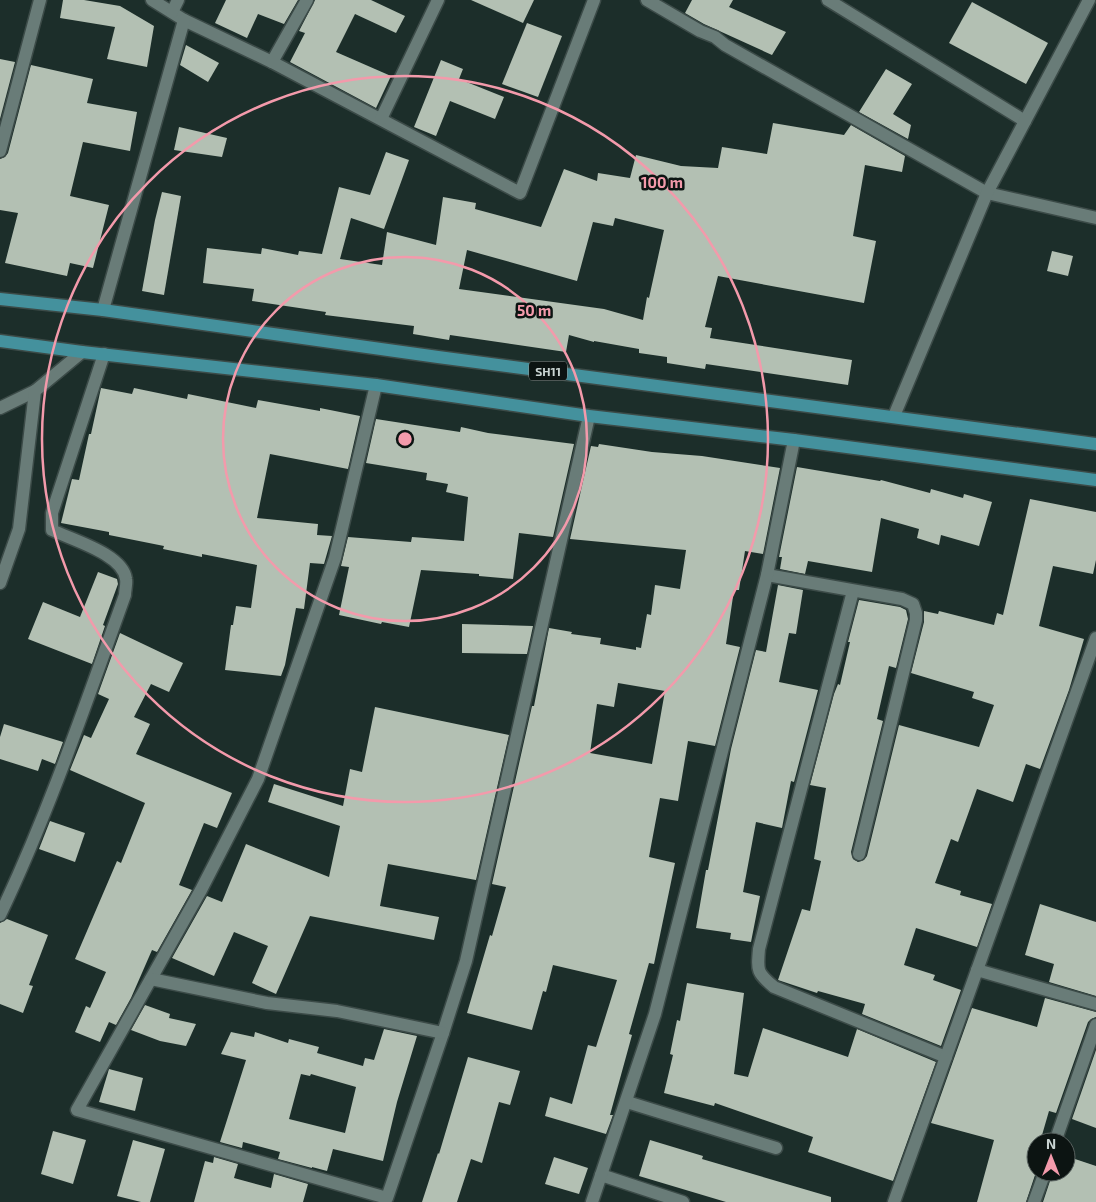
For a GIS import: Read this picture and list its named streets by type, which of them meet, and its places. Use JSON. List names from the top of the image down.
{
  "streets": {
    "main road": ["SH11"]
  },
  "north": "top",
  "rings": ["100 m", "50 m"]
}
